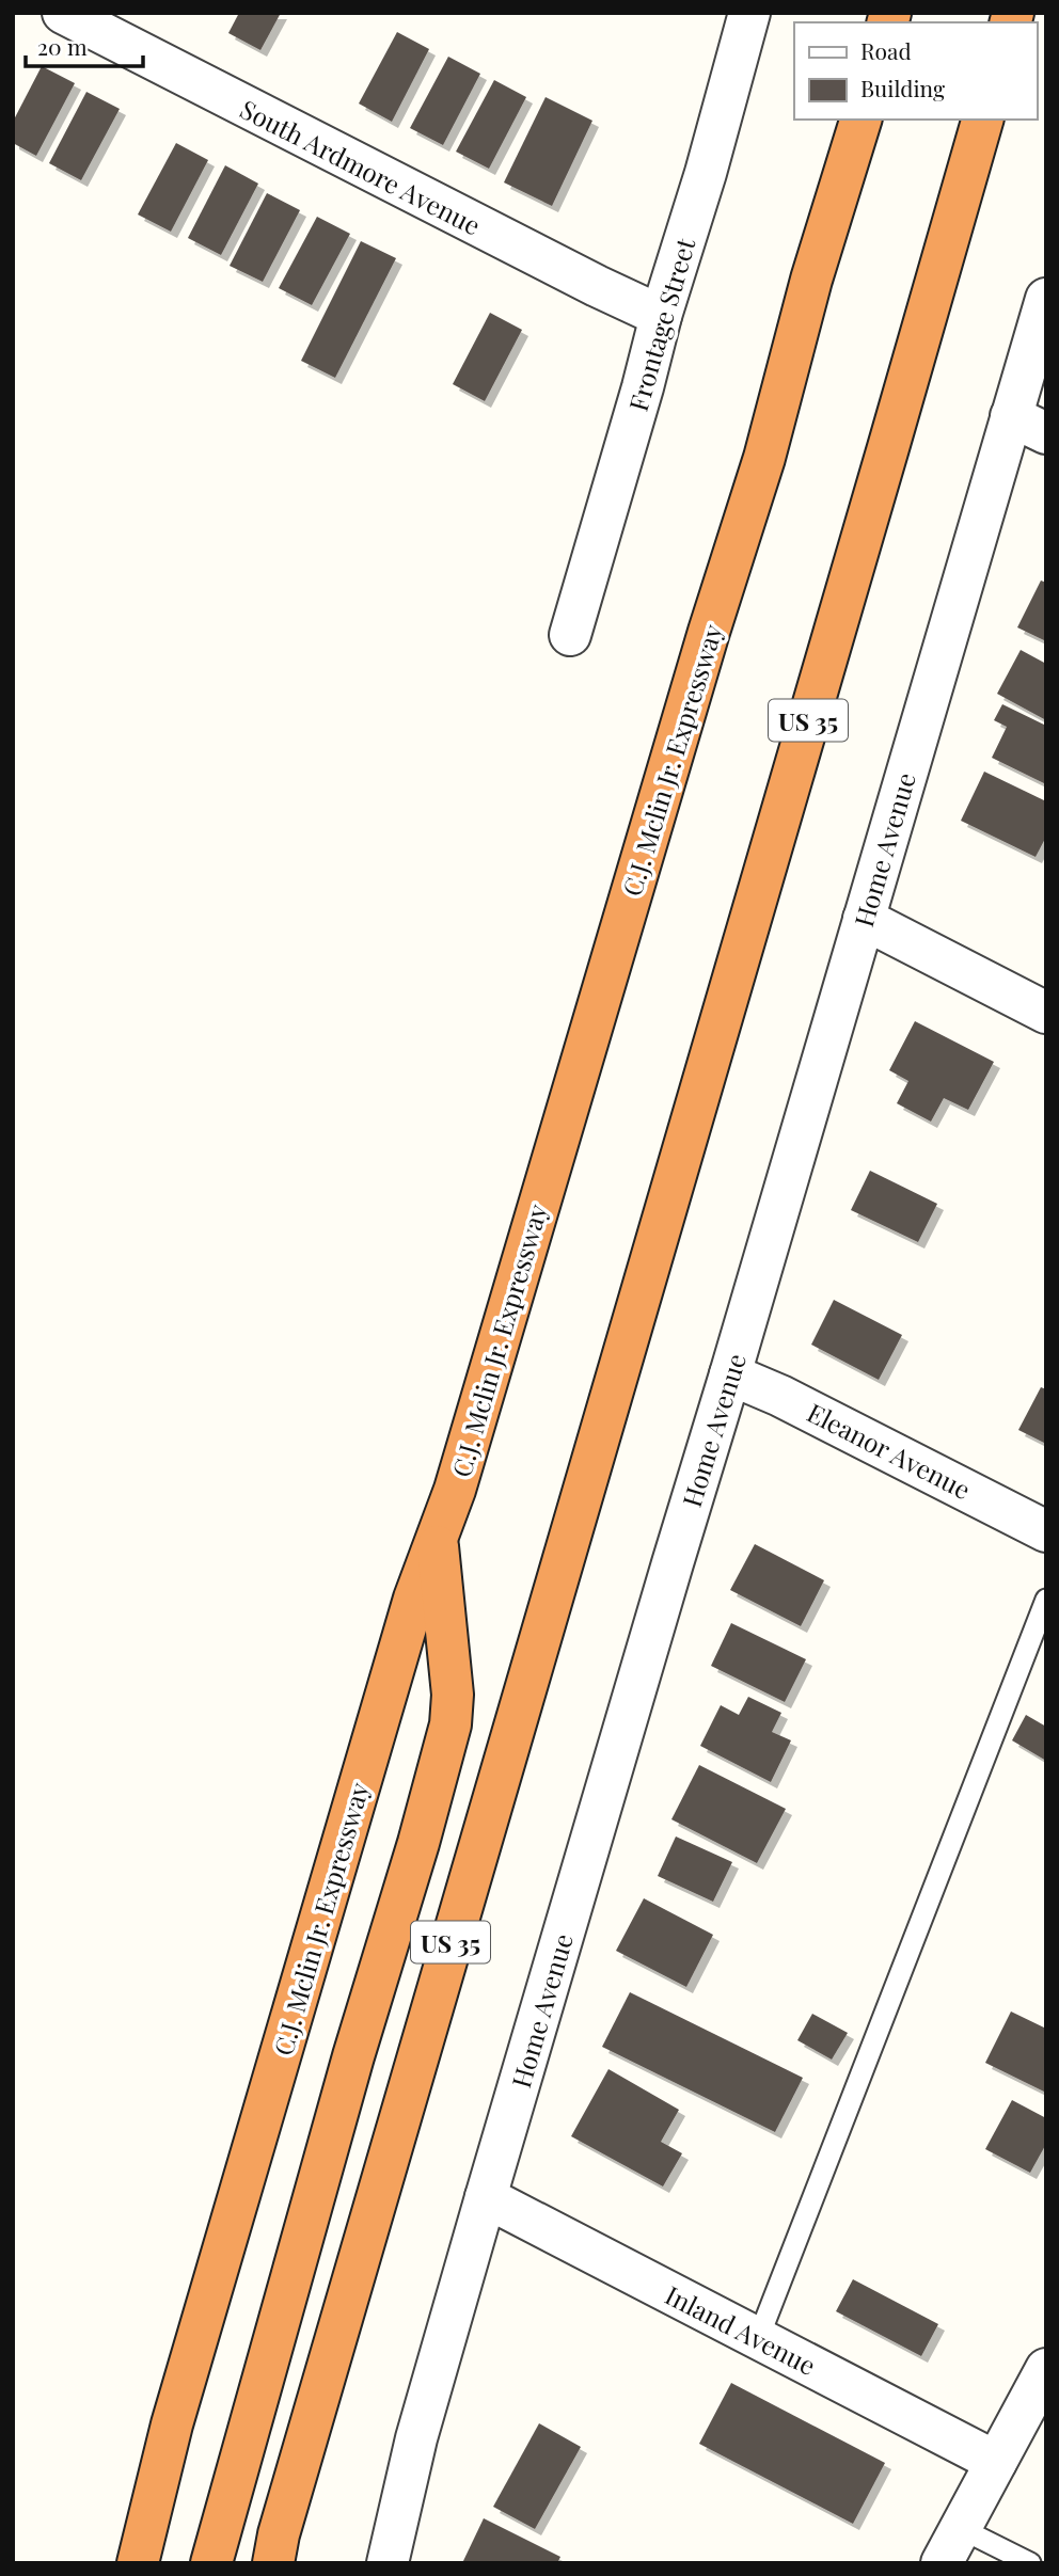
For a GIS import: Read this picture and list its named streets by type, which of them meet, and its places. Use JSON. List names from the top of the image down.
{
  "streets": {
    "highway": ["US 35", "C.J. Mclin Jr. Expressway"],
    "street": [
      "South Ardmore Avenue",
      "Frontage Street",
      "Home Avenue",
      "Eleanor Avenue",
      "Inland Avenue"
    ]
  },
  "crossings": [
    ["South Ardmore Avenue", "Frontage Street"],
    ["Home Avenue", "Eleanor Avenue"],
    ["Home Avenue", "Inland Avenue"]
  ],
  "legend": ["Road", "Building"],
  "scale_bar": "20 m"
}
